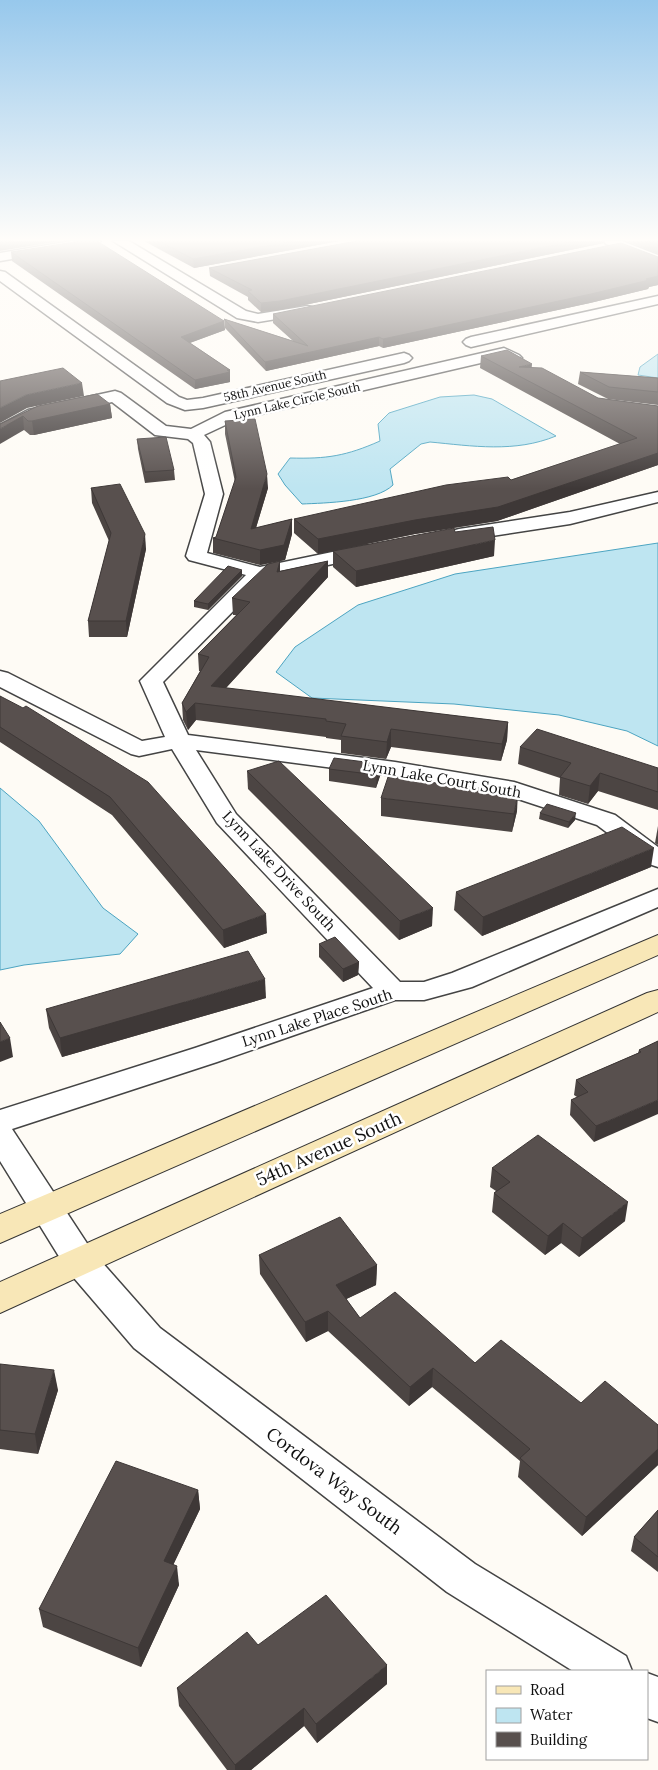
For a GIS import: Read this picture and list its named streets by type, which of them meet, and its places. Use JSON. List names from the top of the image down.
{
  "streets": {
    "main road": ["54th Avenue South"],
    "street": [
      "58th Avenue South",
      "Lynn Lake Circle South",
      "Lynn Lake Court South",
      "Lynn Lake Drive South",
      "Lynn Lake Place South",
      "Cordova Way South"
    ]
  },
  "crossings": [
    ["Lynn Lake Court South", "Lynn Lake Drive South"],
    ["Lynn Lake Drive South", "Lynn Lake Place South"],
    ["54th Avenue South", "Cordova Way South"]
  ],
  "legend": ["Road", "Water", "Building"]
}
